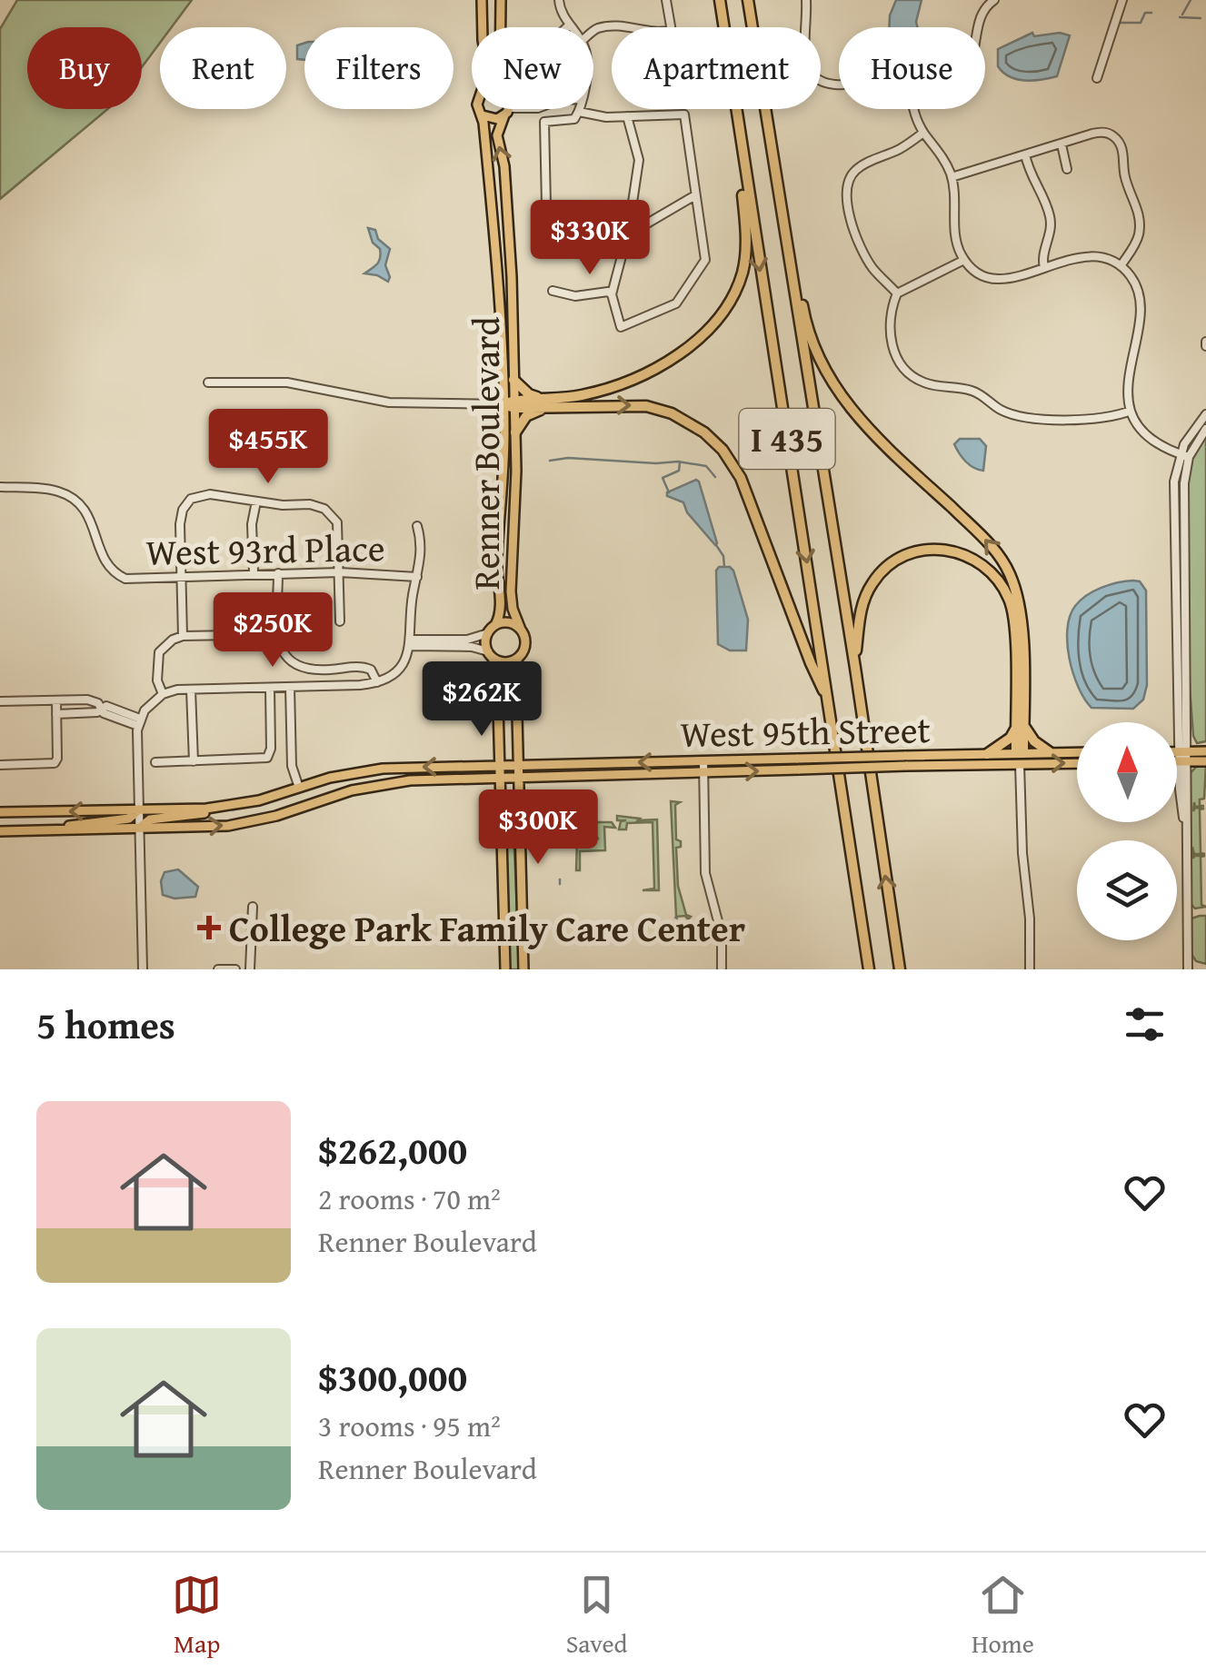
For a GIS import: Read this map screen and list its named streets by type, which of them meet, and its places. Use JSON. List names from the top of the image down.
{
  "streets": {
    "highway": ["I 435"],
    "main road": ["Renner Boulevard", "West 95th Street"],
    "street": ["West 93rd Place"]
  },
  "places": {
    "health": ["College Park Family Care Center"]
  },
  "north": "top",
  "page": {
    "chip": [
      "Buy",
      "Rent",
      "Filters",
      "New",
      "Apartment",
      "House"
    ],
    "price": [
      "$330K",
      "$455K",
      "$250K",
      "$262K",
      "$300K"
    ],
    "heading": "5 homes",
    "list": [
      {
        "name": "$262,000",
        "note": "2 rooms · 70 m² · Renner Boulevard"
      },
      {
        "name": "$300,000",
        "note": "3 rooms · 95 m² · Renner Boulevard"
      }
    ],
    "tabs": ["Map", "Saved", "Home"]
  }
}
